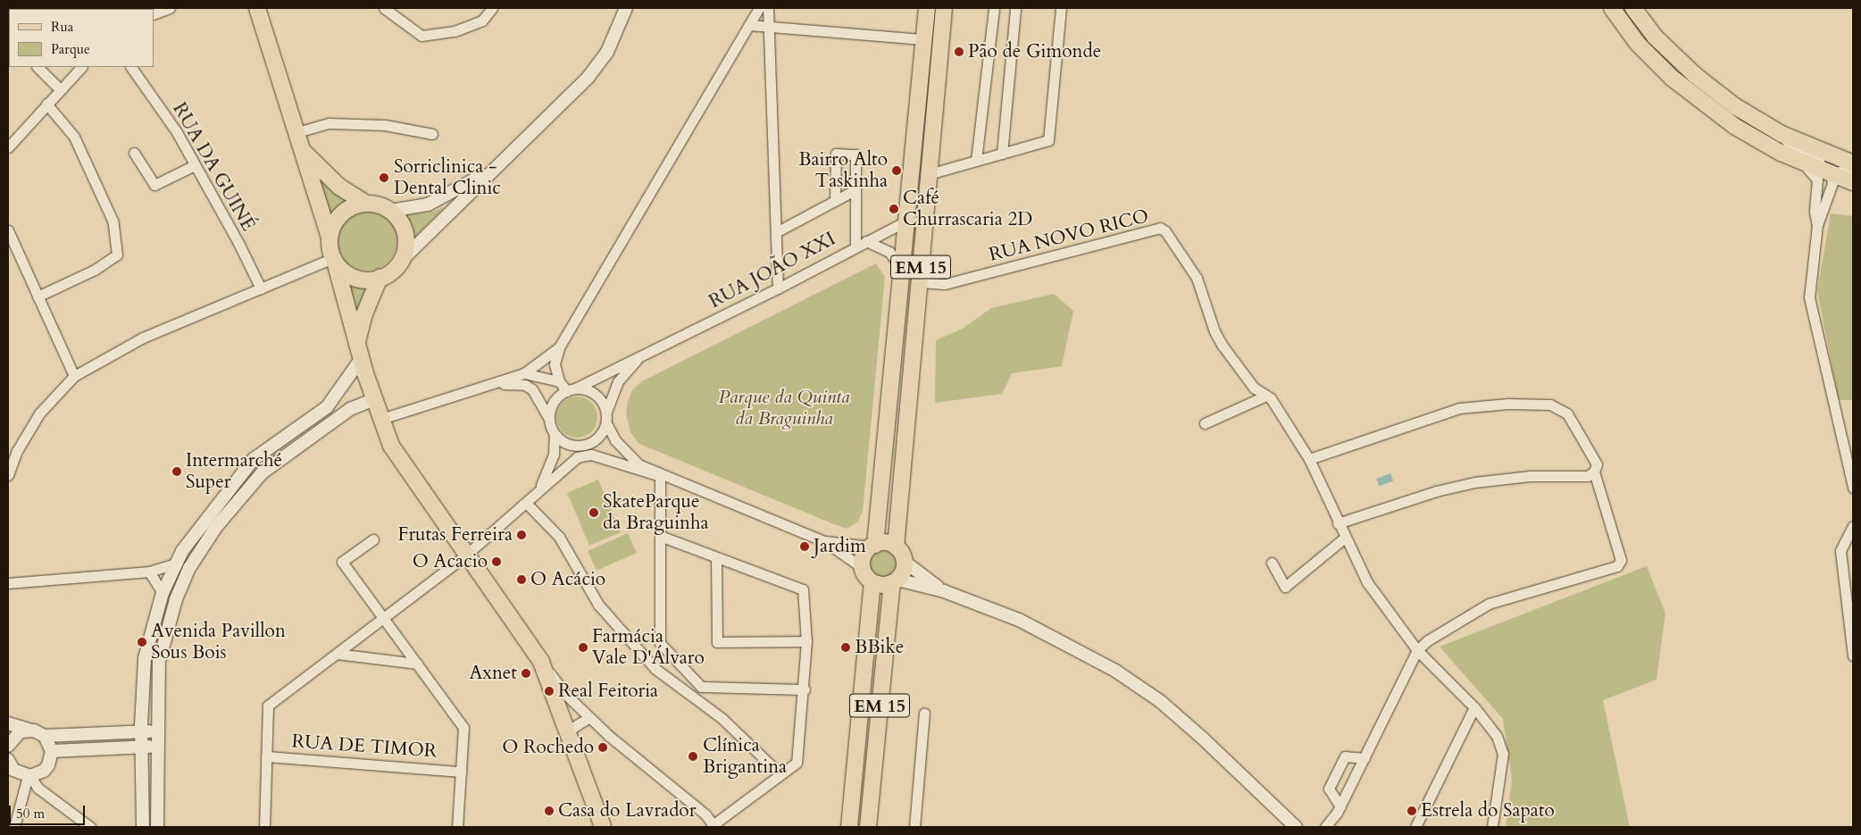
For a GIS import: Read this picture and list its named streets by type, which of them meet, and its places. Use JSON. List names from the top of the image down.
{
  "streets": {
    "main road": ["EM 15"],
    "street": [
      "RUA DA GUINÉ",
      "RUA NOVO RICO",
      "RUA JOÃO XXI",
      "RUA DE TIMOR"
    ]
  },
  "crossings": [
    ["RUA NOVO RICO", "EM 15"],
    ["EM 15", "RUA JOÃO XXI"]
  ],
  "parks": ["Parque da Quinta da Braguinha"],
  "places": [
    "Pão de Gimonde",
    "Bairro Alto Taskinha",
    "Sorriclinica - Dental Clinic",
    "Café Churrascaria 2D",
    "Intermarché Super",
    "SkateParque da Braguinha",
    "Frutas Ferreira",
    "Jardim",
    "O Acacio",
    "O Acácio",
    "Avenida Pavillon Sous Bois",
    "Farmácia Vale D'Álvaro",
    "BBike",
    "Axnet",
    "Real Feitoria",
    "O Rochedo",
    "Clínica Brigantina",
    "Casa do Lavrador",
    "Estrela do Sapato"
  ],
  "legend": ["Rua", "Parque"],
  "scale_bar": "50 m"
}
